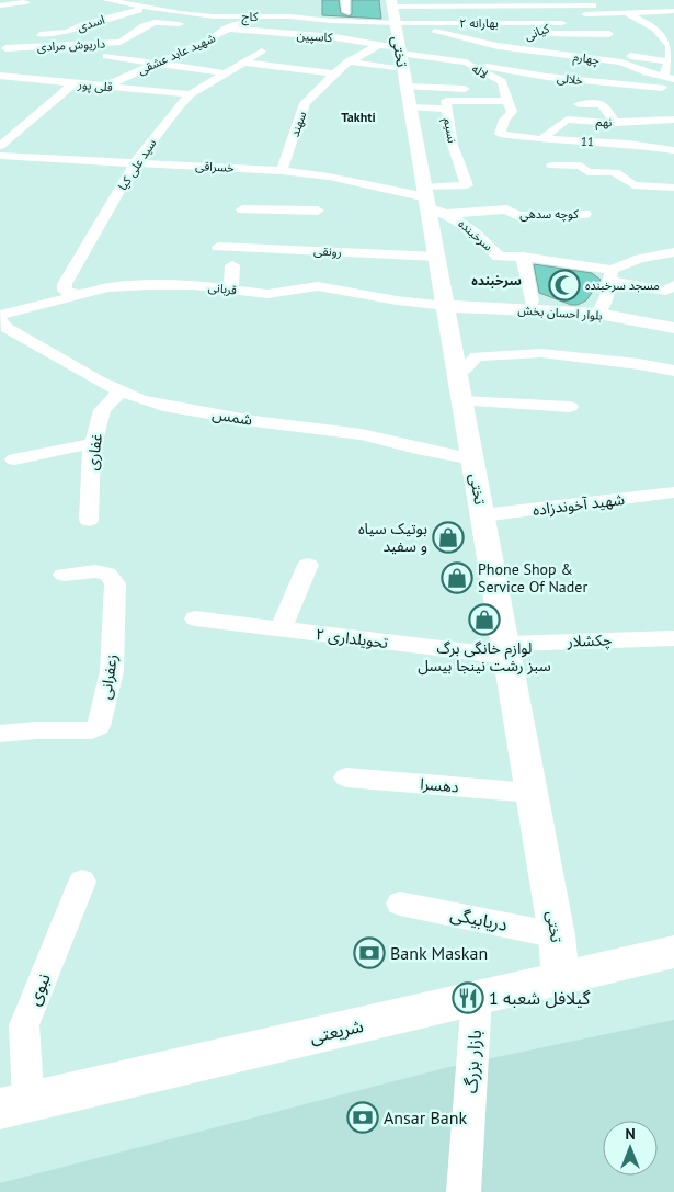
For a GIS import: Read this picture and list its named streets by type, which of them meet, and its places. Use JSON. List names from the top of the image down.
{
  "streets": {
    "main road": ["تختی", "بلوار احسان بخش", "شریعتی"],
    "street": [
      "کاج",
      "اسدی",
      "بهارانه ۲",
      "کیانی",
      "کاسپین",
      "داریوش مرادی",
      "شهید عابد عشقی",
      "چهارم",
      "لاله",
      "خلالی",
      "قلی پور",
      "نهم",
      "سهند",
      "نسیم",
      "11",
      "سید علی کیا",
      "خسراقی",
      "کوچه سدهی",
      "سرخبنده",
      "رونقی",
      "قربانی",
      "شمس",
      "غفاری",
      "شهید آخوندزاده",
      "تحویلداری ۲",
      "چکشلار",
      "زعفرانی",
      "دهسرا",
      "دریابیگی",
      "نبوی",
      "بازار بزرگ"
    ]
  },
  "crossings": [
    ["کاج", "اسدی"],
    ["کاج", "بهارانه ۲"],
    ["کاج", "تختی"],
    ["کاج", "شهید عابد عشقی"],
    ["کاج", "چهارم"],
    ["بهارانه ۲", "کیانی"],
    ["بهارانه ۲", "تختی"],
    ["بهارانه ۲", "چهارم"],
    ["کیانی", "چهارم"],
    ["کیانی", "لاله"],
    ["کیانی", "خلالی"],
    ["کاسپین", "تختی"],
    ["کاسپین", "شهید عابد عشقی"],
    ["کاسپین", "لاله"],
    ["کاسپین", "سهند"],
    ["تختی", "چهارم"],
    ["تختی", "لاله"],
    ["تختی", "نسیم"],
    ["تختی", "خسراقی"],
    ["تختی", "سرخبنده"],
    ["تختی", "رونقی"],
    ["تختی", "قربانی"],
    ["تختی", "بلوار احسان بخش"],
    ["تختی", "شمس"],
    ["تختی", "شهید آخوندزاده"],
    ["تختی", "تحویلداری ۲"],
    ["تختی", "چکشلار"],
    ["تختی", "دهسرا"],
    ["تختی", "دریابیگی"],
    ["تختی", "شریعتی"],
    ["شهید عابد عشقی", "قلی پور"],
    ["لاله", "خلالی"],
    ["لاله", "نسیم"],
    ["لاله", "11"],
    ["قلی پور", "سید علی کیا"],
    ["نهم", "11"],
    ["سهند", "سید علی کیا"],
    ["سهند", "خسراقی"],
    ["نسیم", "11"],
    ["نسیم", "خسراقی"],
    ["نسیم", "سرخبنده"],
    ["سید علی کیا", "خسراقی"],
    ["سید علی کیا", "قربانی"],
    ["خسراقی", "سرخبنده"],
    ["کوچه سدهی", "سرخبنده"],
    ["قربانی", "بلوار احسان بخش"],
    ["قربانی", "شمس"],
    ["شمس", "غفاری"],
    ["تحویلداری ۲", "چکشلار"],
    ["نبوی", "شریعتی"],
    ["شریعتی", "بازار بزرگ"]
  ],
  "districts": ["Takhti", "سرخبنده"],
  "places": {
    "mosque": ["مسجد سرخبنده"],
    "shop": ["بوتیک سیاه و سفید", "Phone Shop & Service Of Nader", "لوازم خانگی برگ سبز رشت نینجا بیسل"],
    "bank": ["Bank Maskan", "Ansar Bank"],
    "restaurant": ["گیلافل شعبه 1"]
  },
  "north": "top"
}
